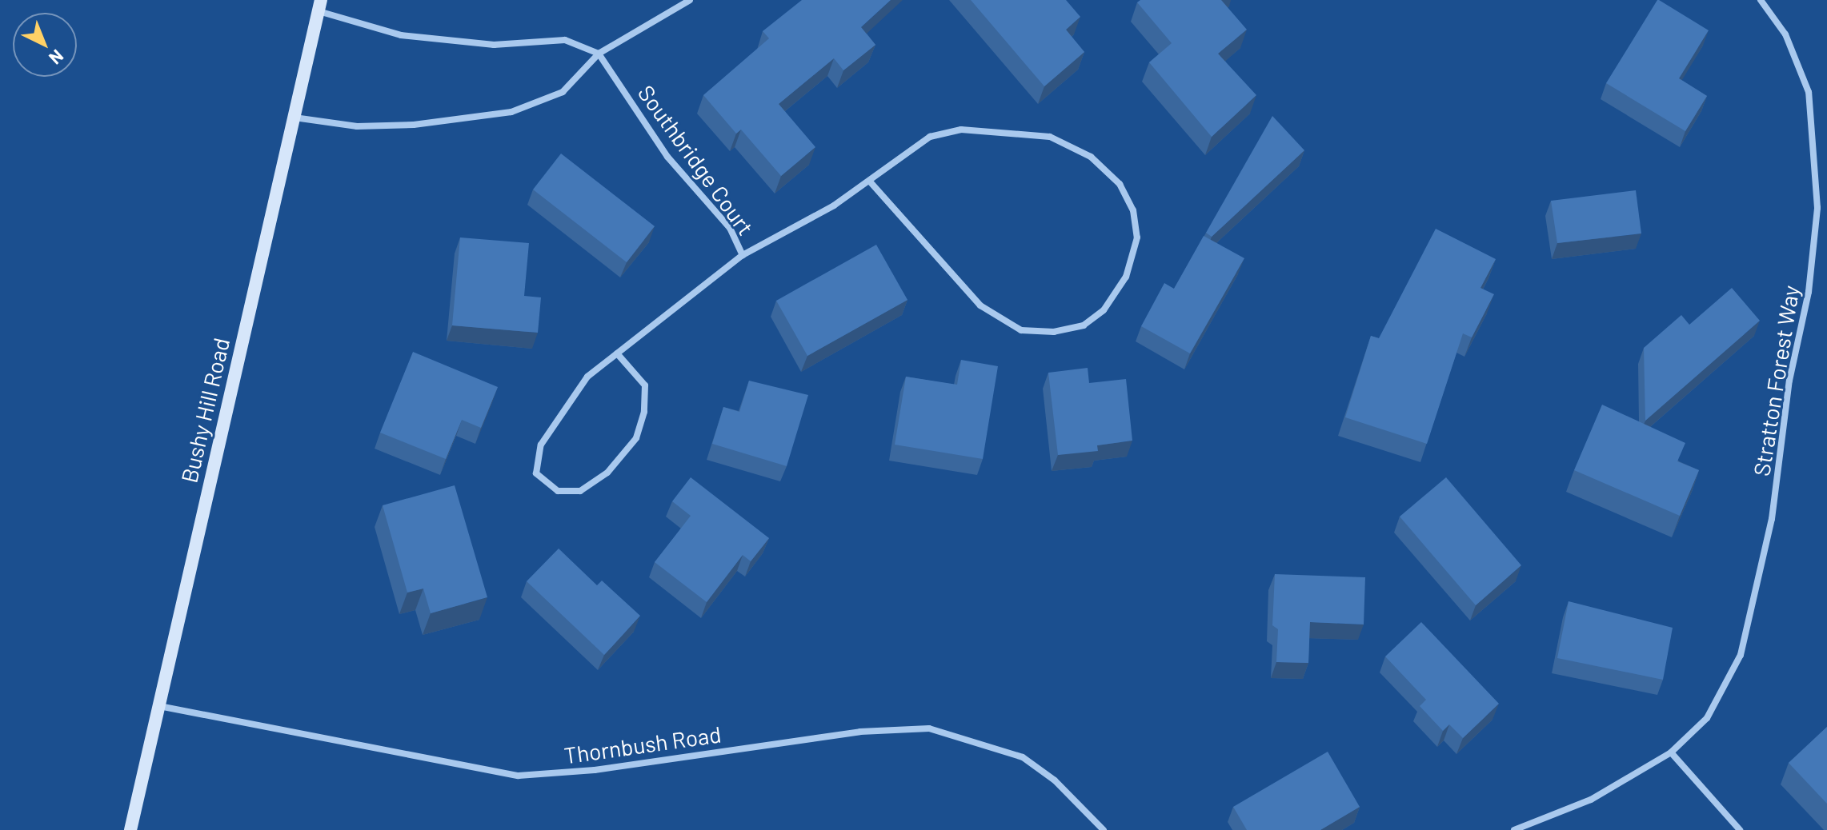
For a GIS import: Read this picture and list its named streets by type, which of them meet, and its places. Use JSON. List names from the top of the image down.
{
  "streets": {
    "main road": ["Bushy Hill Road"],
    "street": ["Southbridge Court", "Stratton Forest Way", "Thornbush Road"]
  },
  "crossings": [
    ["Bushy Hill Road", "Thornbush Road"]
  ],
  "north": "bottom right"
}
